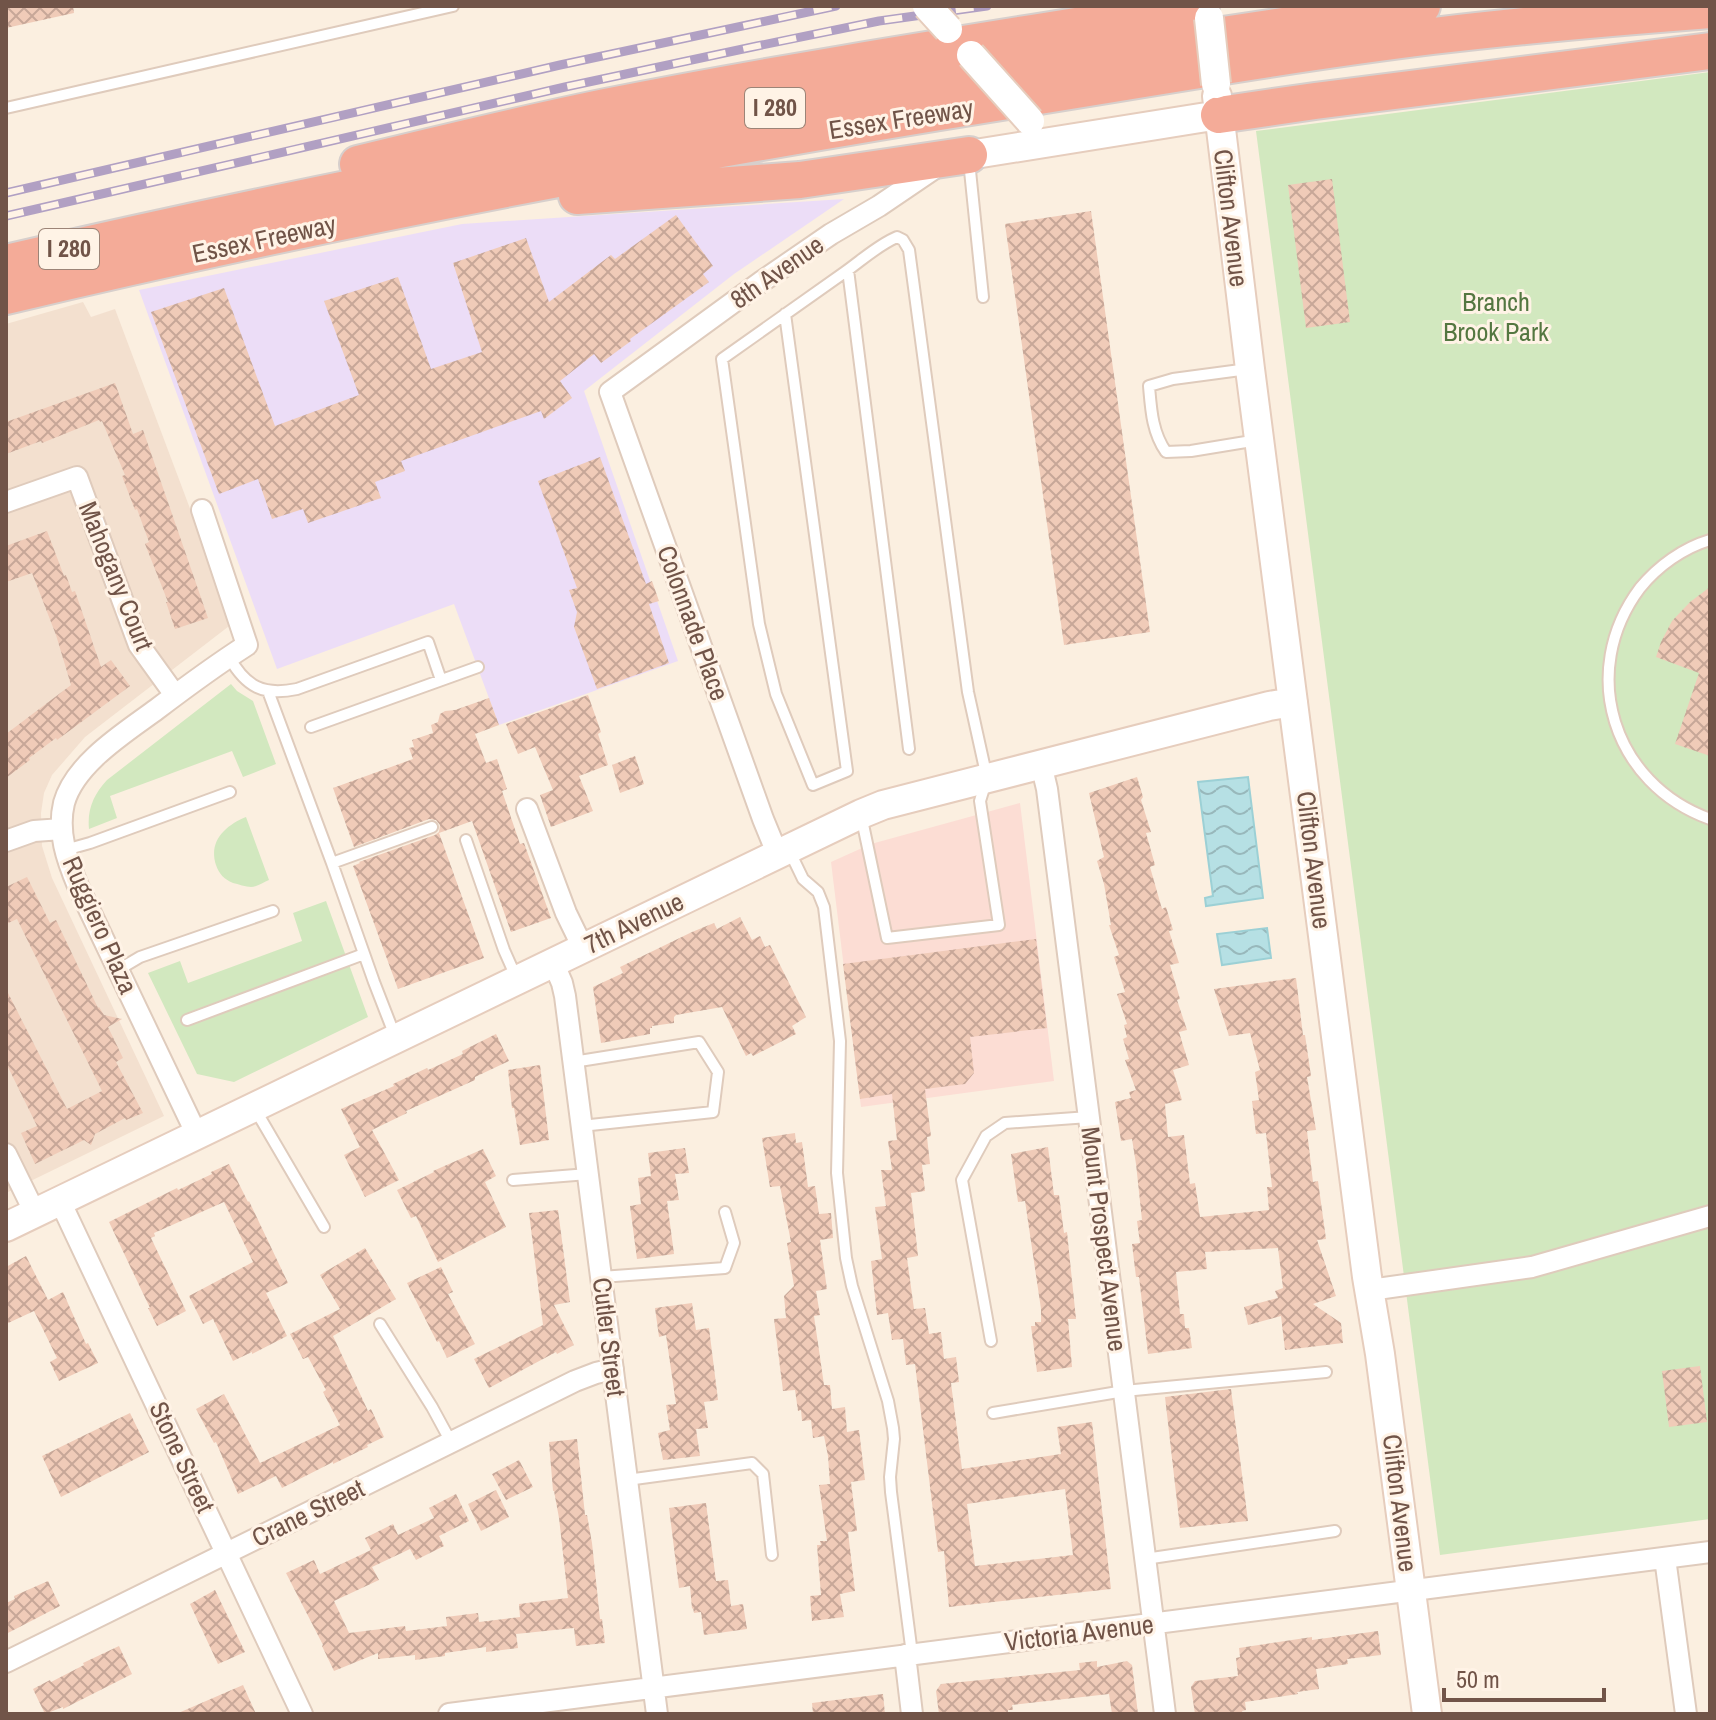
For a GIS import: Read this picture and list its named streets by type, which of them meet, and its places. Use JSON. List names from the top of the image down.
{
  "streets": {
    "highway": ["I 280", "Essex Freeway"],
    "main road": ["Clifton Avenue", "8th Avenue", "7th Avenue"],
    "street": [
      "Mahogany Court",
      "Colonnade Place",
      "Ruggiero Plaza",
      "Mount Prospect Avenue",
      "Cutler Street",
      "Stone Street",
      "Crane Street",
      "Victoria Avenue"
    ]
  },
  "crossings": [
    ["Clifton Avenue", "8th Avenue"],
    ["Clifton Avenue", "7th Avenue"],
    ["Clifton Avenue", "Victoria Avenue"],
    ["8th Avenue", "Colonnade Place"],
    ["Mahogany Court", "Ruggiero Plaza"],
    ["Colonnade Place", "7th Avenue"],
    ["7th Avenue", "Ruggiero Plaza"],
    ["7th Avenue", "Mount Prospect Avenue"],
    ["7th Avenue", "Cutler Street"],
    ["7th Avenue", "Stone Street"],
    ["Mount Prospect Avenue", "Victoria Avenue"],
    ["Cutler Street", "Crane Street"],
    ["Cutler Street", "Victoria Avenue"],
    ["Stone Street", "Crane Street"]
  ],
  "parks": ["Branch Brook Park"],
  "scale_bar": "50 m"
}
